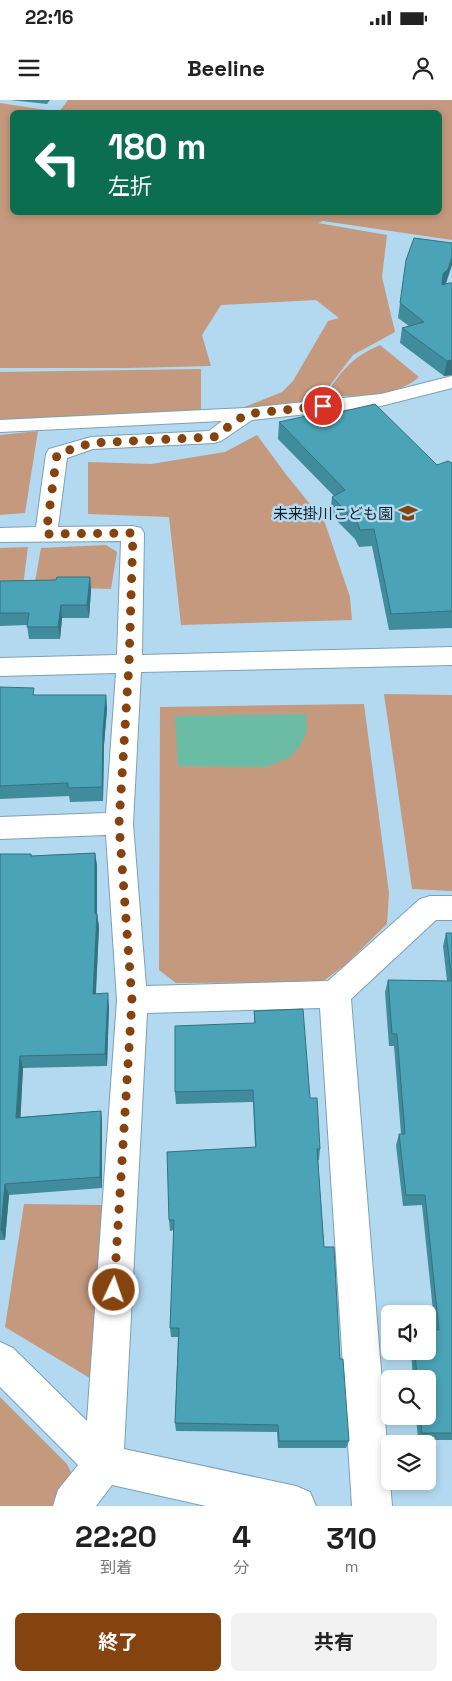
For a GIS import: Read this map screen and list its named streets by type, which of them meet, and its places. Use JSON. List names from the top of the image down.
{
  "places": {
    "school or university": ["未来掛川こども園"]
  },
  "page": {
    "status": "22:16",
    "header": "Beeline",
    "turn": ["180 m", "左折"],
    "eta": [
      "22:20",
      "到着",
      "4",
      "分",
      "310",
      "m"
    ],
    "buttons": ["終了", "共有"]
  }
}
